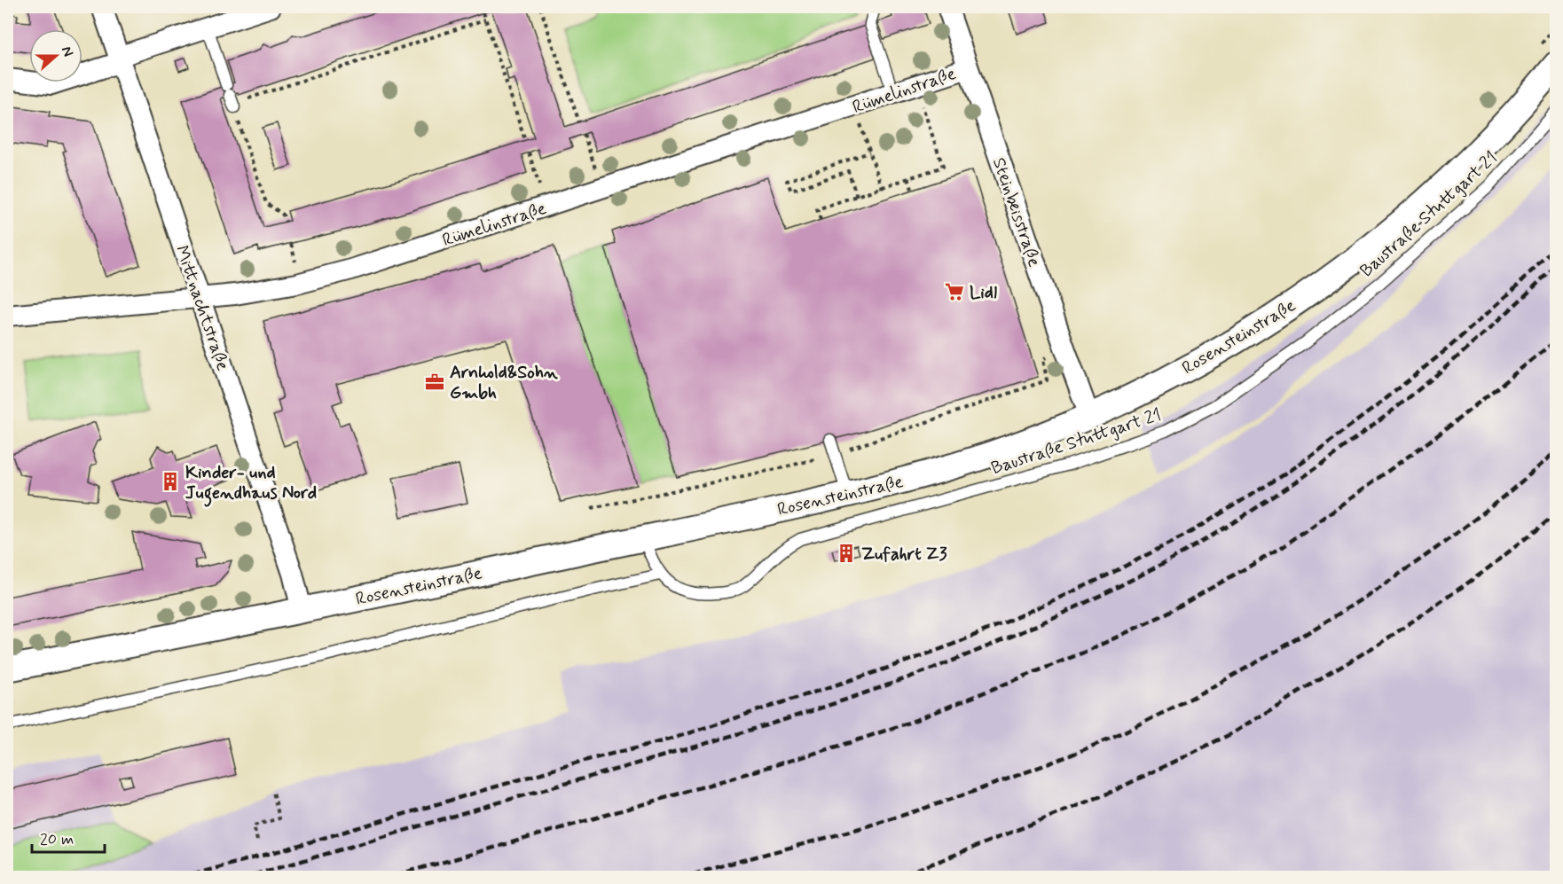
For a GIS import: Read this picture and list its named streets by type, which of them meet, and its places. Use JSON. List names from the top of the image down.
{
  "streets": {
    "street": [
      "Rümelinstraße",
      "Steinbeisstraße",
      "Mittnachtstraße",
      "Rosensteinstraße"
    ],
    "lane": ["Baustraße Stuttgart 21"]
  },
  "crossings": [
    ["Rümelinstraße", "Steinbeisstraße"],
    ["Rümelinstraße", "Mittnachtstraße"],
    ["Steinbeisstraße", "Rosensteinstraße"],
    ["Baustraße Stuttgart 21", "Rosensteinstraße"],
    ["Mittnachtstraße", "Rosensteinstraße"]
  ],
  "places": {
    "supermarket": ["Lidl"],
    "office": ["Arnhold&Sohn Gmbh"],
    "building": ["Kinder- und Jugendhaus Nord", "Zufahrt Z3"]
  },
  "scale_bar": "20 m",
  "north": "right"
}
